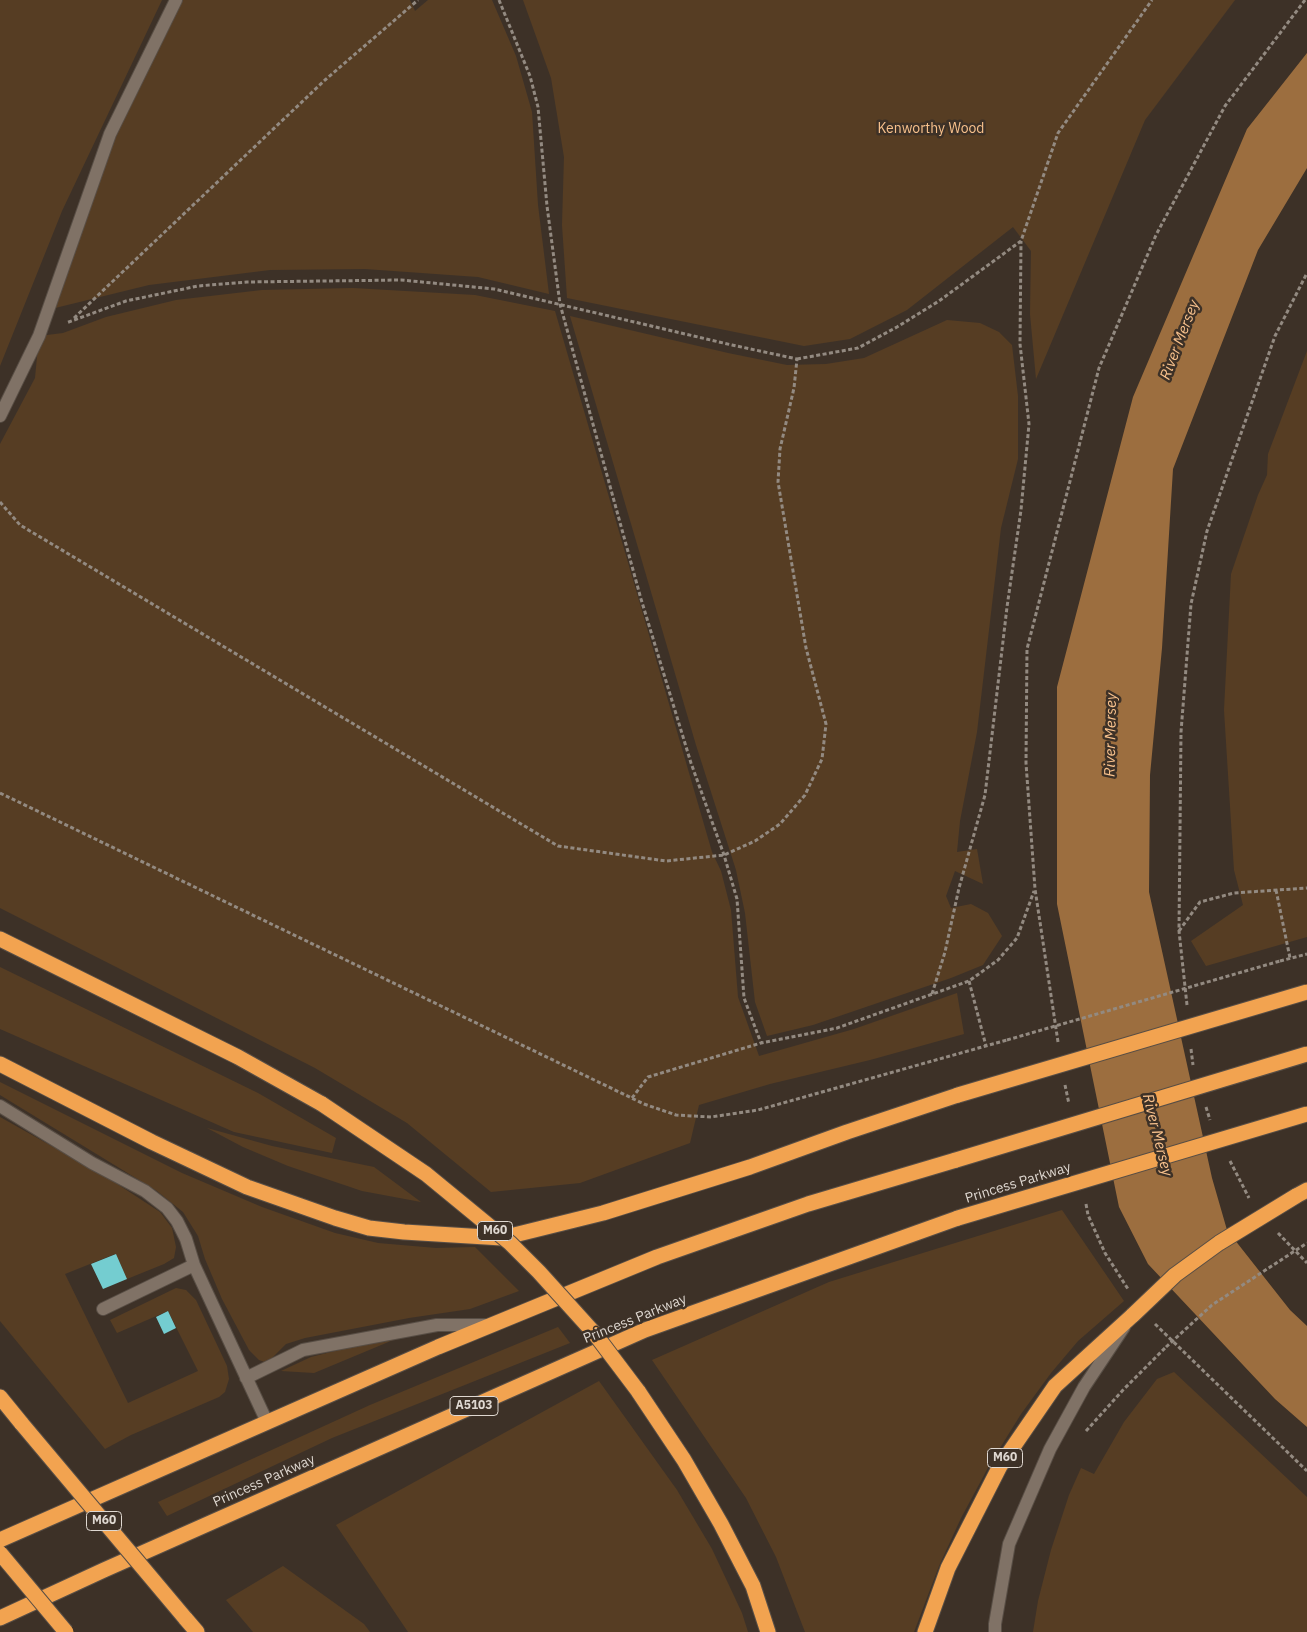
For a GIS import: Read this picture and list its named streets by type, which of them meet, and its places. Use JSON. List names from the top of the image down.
{
  "streets": {
    "highway": ["Princess Parkway", "M60", "A5103"]
  },
  "water": ["River Mersey"],
  "parks": ["Kenworthy Wood"]
}
